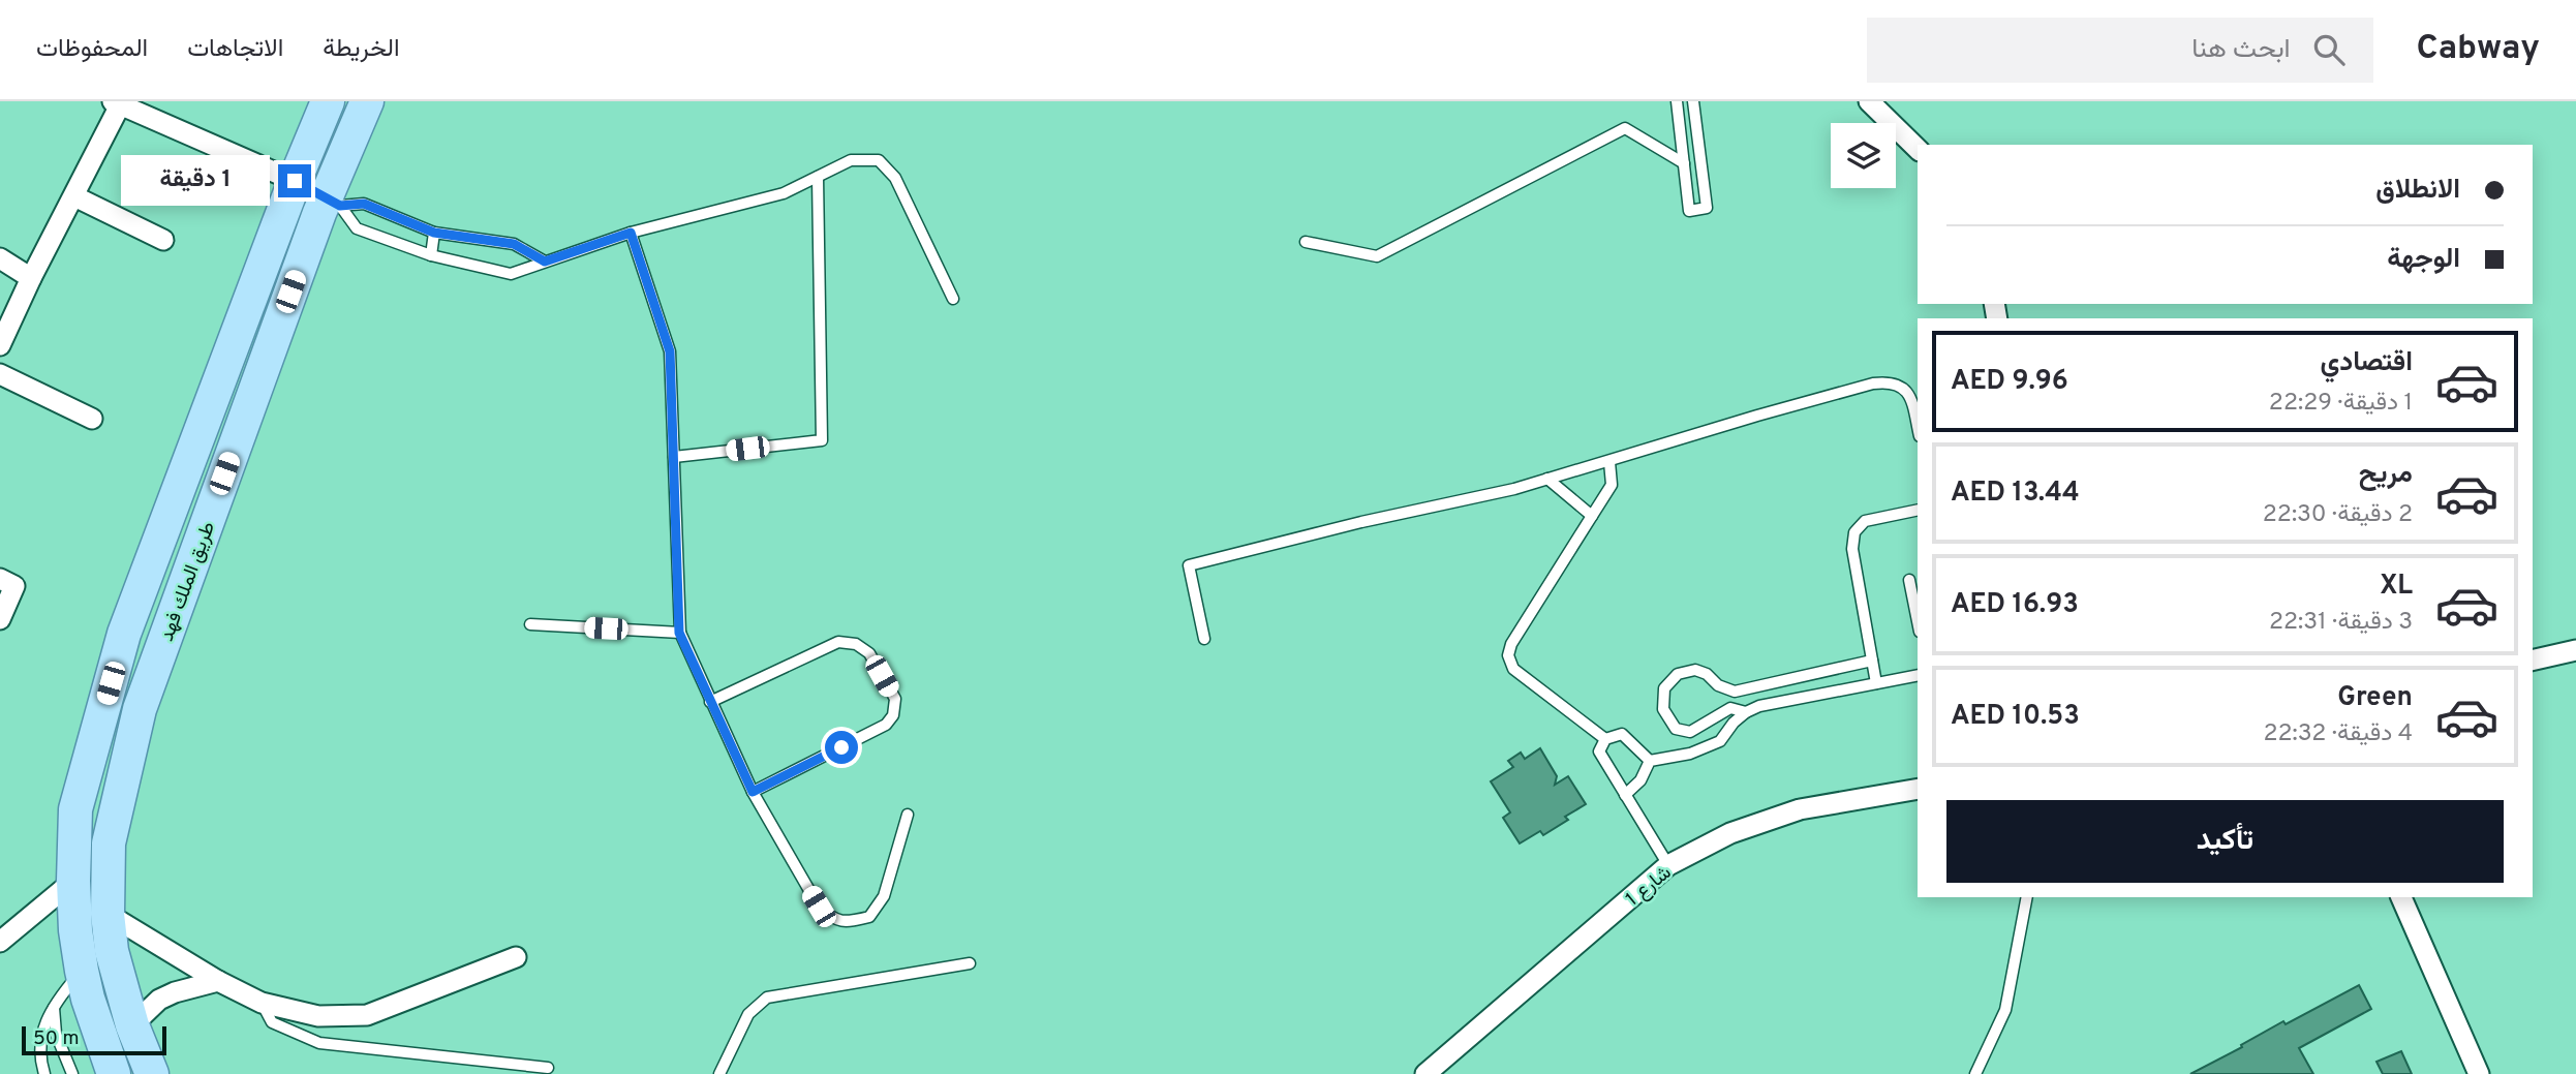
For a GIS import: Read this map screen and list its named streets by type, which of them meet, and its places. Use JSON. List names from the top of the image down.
{
  "streets": {
    "main road": ["طريق الملك فهد"],
    "street": ["شارع 1"]
  },
  "scale_bar": "50 m",
  "page": {
    "header": "Cabway",
    "search": "ابحث هنا",
    "nav": ["الخريطة", "الاتجاهات", "المحفوظات"],
    "banner": ["الانطلاق", "الوجهة"],
    "bubble": "1 دقيقة",
    "list": [
      {
        "name": "اقتصادي",
        "note": "1 دقيقة · 22:29",
        "value": "AED 9.96"
      },
      {
        "name": "مريح",
        "note": "2 دقيقة · 22:30",
        "value": "AED 13.44"
      },
      {
        "name": "XL",
        "note": "3 دقيقة · 22:31",
        "value": "AED 16.93"
      },
      {
        "name": "Green",
        "note": "4 دقيقة · 22:32",
        "value": "AED 10.53"
      }
    ],
    "buttons": "تأكيد",
    "scale": "50 m"
  }
}
